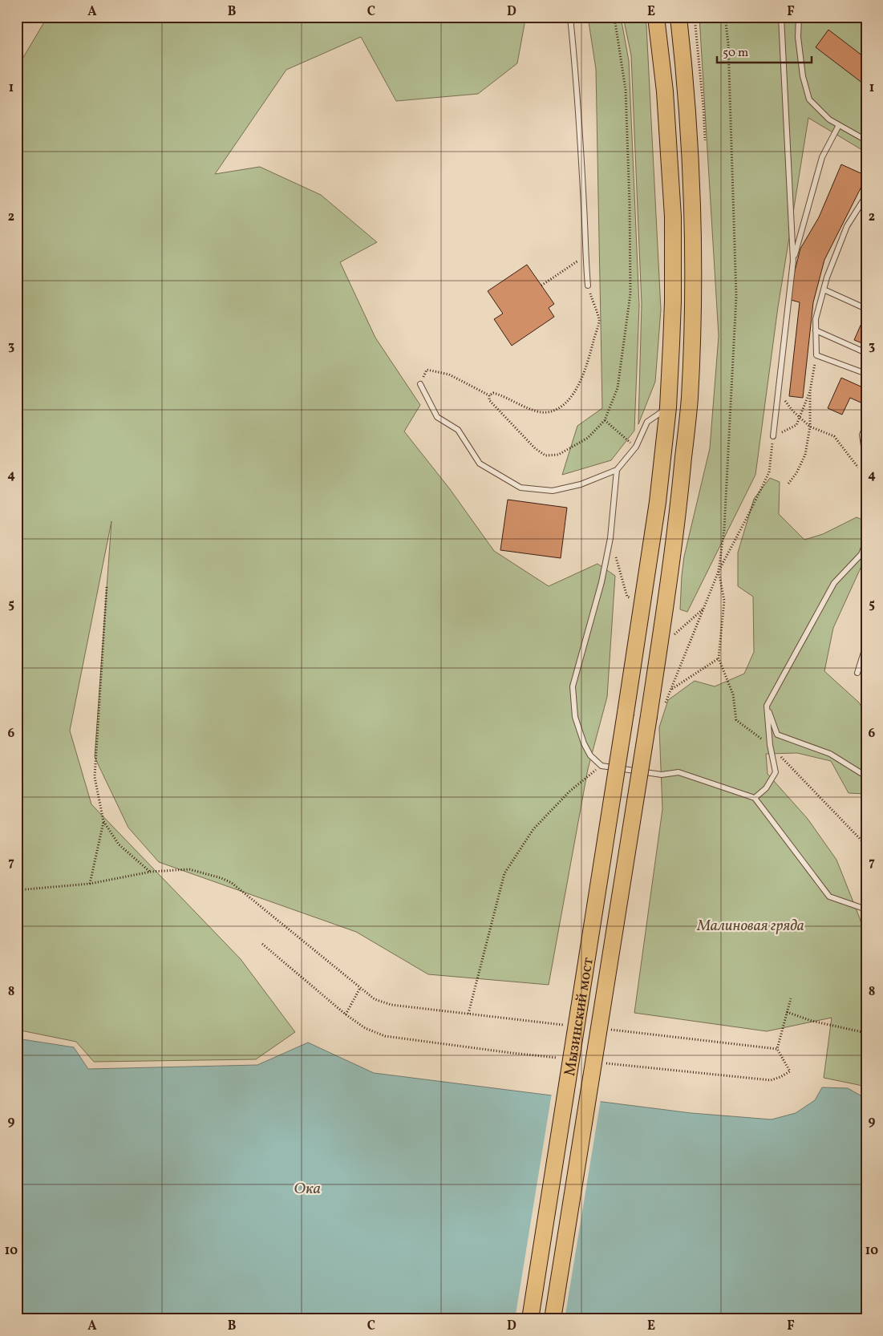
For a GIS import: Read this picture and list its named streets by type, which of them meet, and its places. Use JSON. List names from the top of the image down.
{
  "streets": {
    "main road": ["Мызинский мост"]
  },
  "water": ["Ока"],
  "parks": ["Малиновая гряда"],
  "scale_bar": "50 m",
  "grid": {
    "columns": [
      "A",
      "B",
      "C",
      "D",
      "E",
      "F"
    ],
    "rows": [
      "1",
      "2",
      "3",
      "4",
      "5",
      "6",
      "7",
      "8",
      "9",
      "10"
    ]
  }
}
